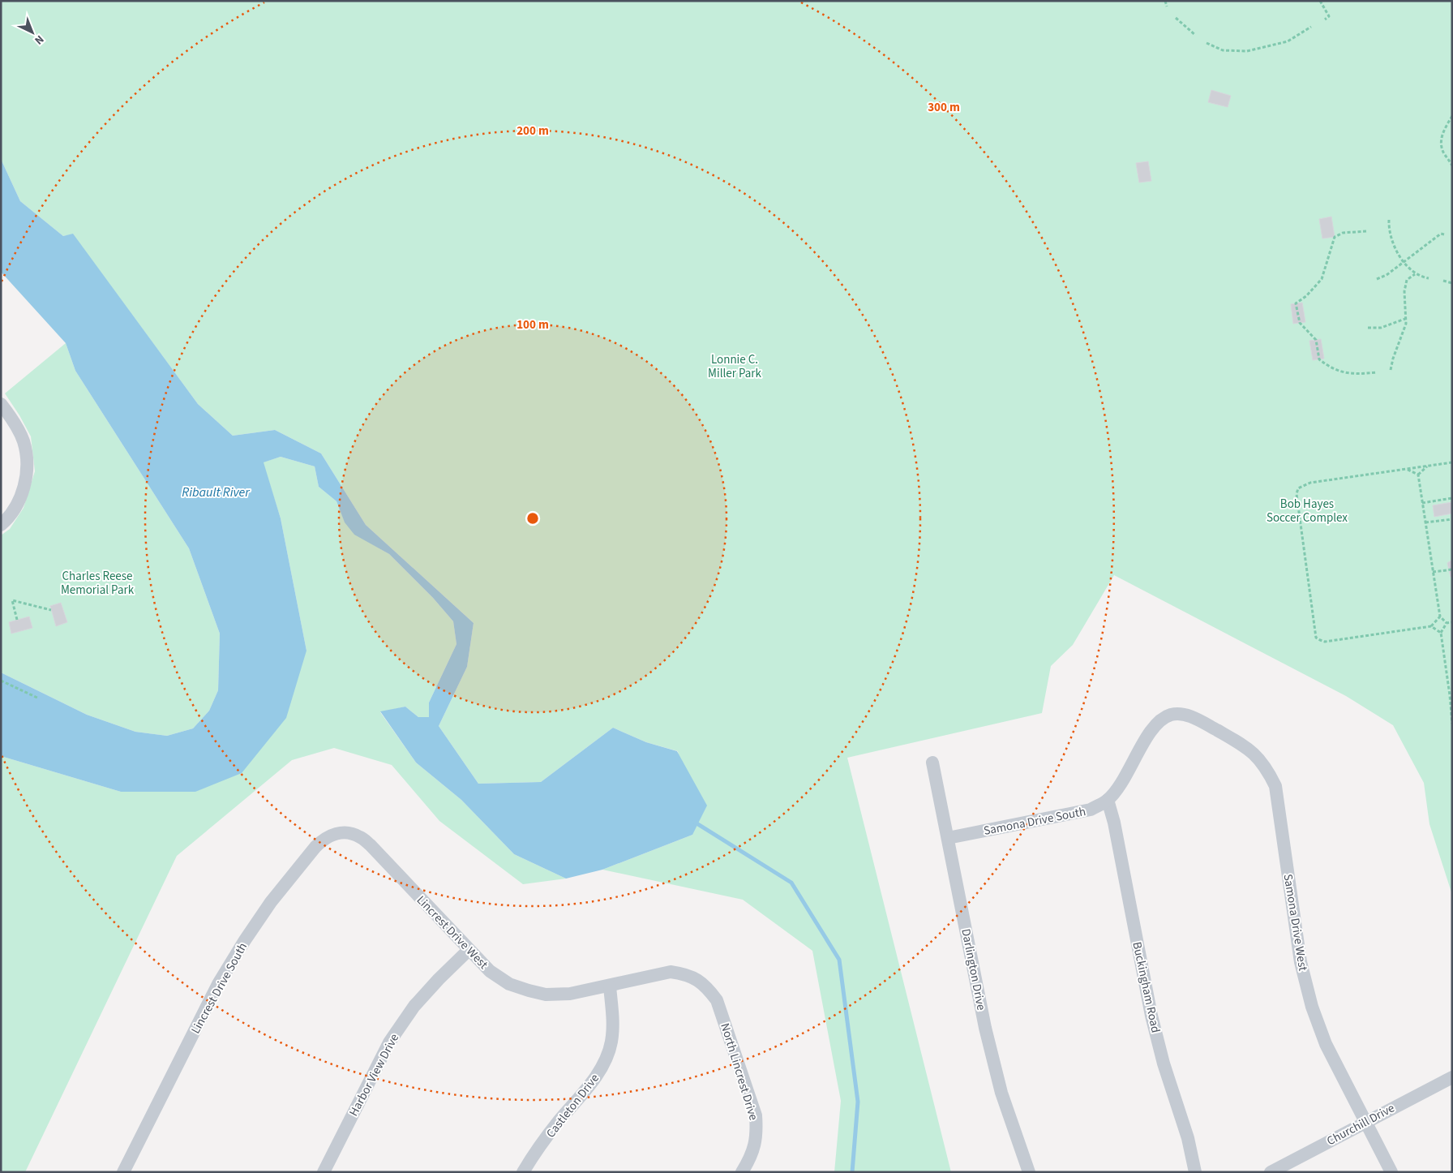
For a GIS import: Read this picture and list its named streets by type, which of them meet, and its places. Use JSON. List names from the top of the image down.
{
  "streets": {
    "street": [
      "Samona Drive South",
      "Samona Drive West",
      "Lincrest Drive West",
      "Darlington Drive",
      "Buckingham Road",
      "Lincrest Drive South",
      "North Lincrest Drive",
      "Harbor View Drive",
      "Castleton Drive",
      "Churchill Drive"
    ]
  },
  "crossings": [
    ["Samona Drive South", "Samona Drive West"],
    ["Samona Drive South", "Darlington Drive"],
    ["Samona Drive South", "Buckingham Road"],
    ["Samona Drive West", "Churchill Drive"],
    ["Lincrest Drive West", "Lincrest Drive South"],
    ["Lincrest Drive West", "North Lincrest Drive"],
    ["Lincrest Drive West", "Harbor View Drive"],
    ["Lincrest Drive West", "Castleton Drive"]
  ],
  "water": ["Ribault River"],
  "parks": ["Lonnie C. Miller Park", "Bob Hayes Soccer Complex", "Charles Reese Memorial Park"],
  "north": "bottom right",
  "rings": ["300 m", "200 m", "100 m"]
}
